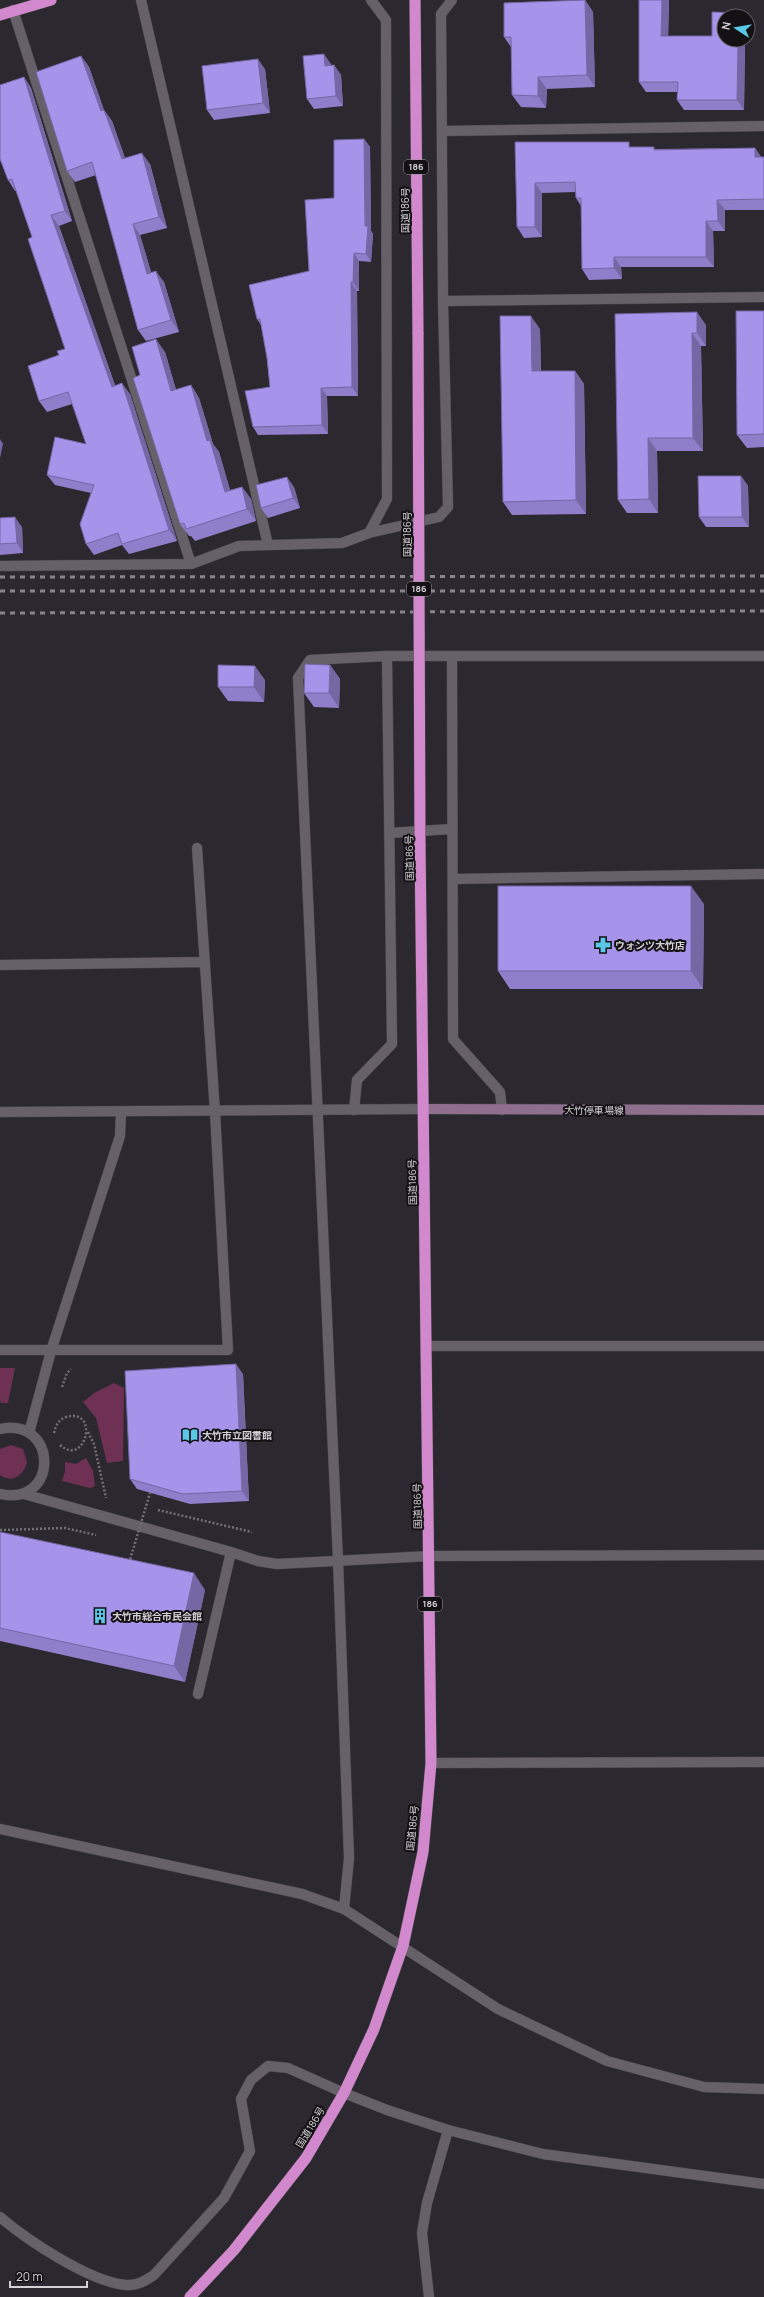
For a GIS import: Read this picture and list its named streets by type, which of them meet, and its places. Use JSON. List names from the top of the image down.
{
  "streets": {
    "highway": ["186", "国道186号"],
    "main road": ["大竹停車場線"]
  },
  "crossings": [
    ["国道186号", "大竹停車場線"]
  ],
  "places": {
    "pharmacy": ["ウォンツ大竹店"],
    "library": ["大竹市立図書館"],
    "building": ["大竹市総合市民会館"]
  },
  "scale_bar": "20 m",
  "north": "left"
}
